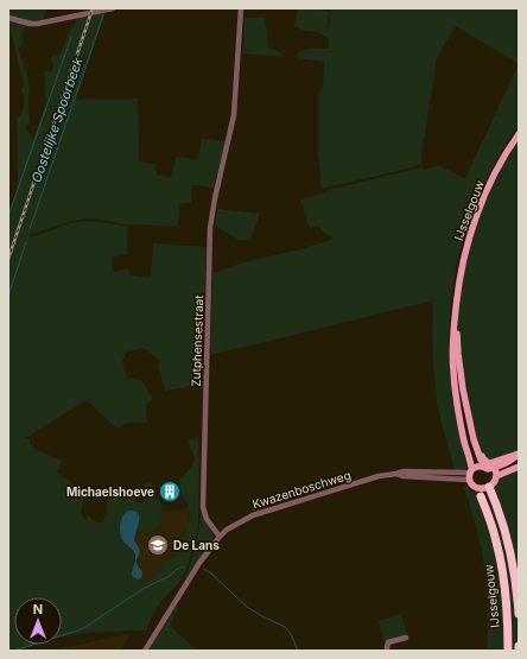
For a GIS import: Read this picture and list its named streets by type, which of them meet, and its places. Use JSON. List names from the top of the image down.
{
  "streets": {
    "highway": ["IJsselgouw"],
    "street": ["Zutphensestraat", "Kwazenboschweg"]
  },
  "crossings": [
    ["Zutphensestraat", "Kwazenboschweg"]
  ],
  "water": ["Oostelijke Spoorbeek"],
  "places": {
    "building": ["Michaelshoeve"],
    "school or university": ["De Lans"]
  },
  "north": "top"
}
